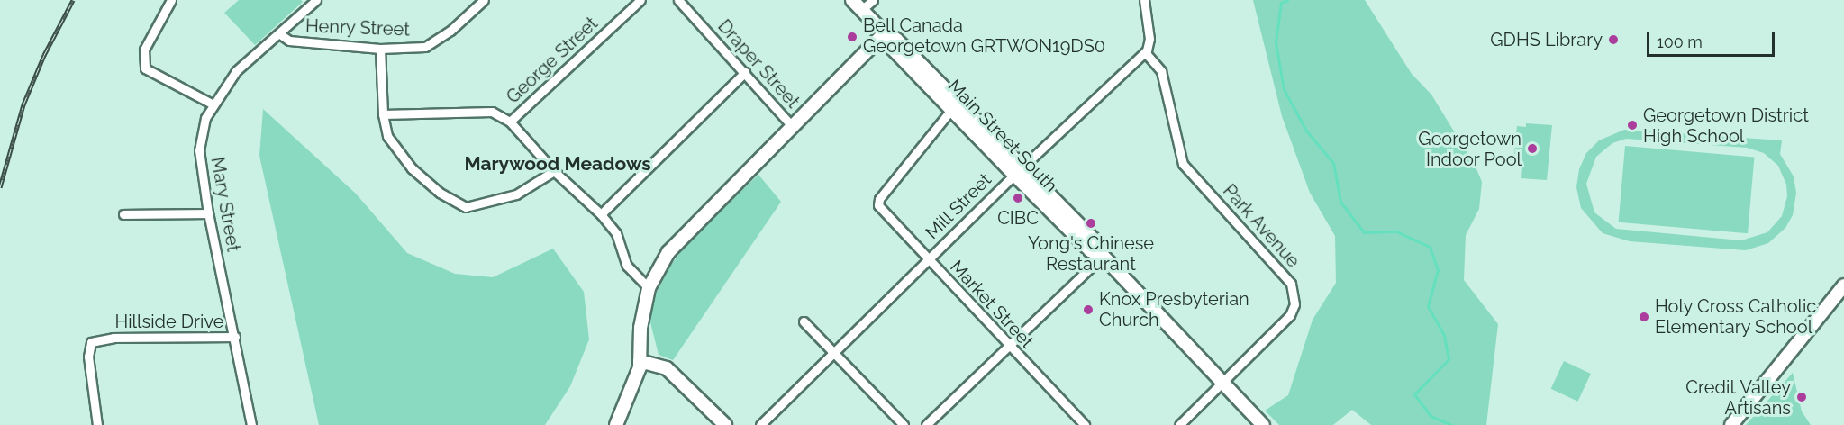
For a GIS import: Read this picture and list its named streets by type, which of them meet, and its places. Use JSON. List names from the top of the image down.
{
  "streets": {
    "main road": ["Main Street South"],
    "street": [
      "Henry Street",
      "George Street",
      "Draper Street",
      "Mary Street",
      "Mill Street",
      "Park Avenue",
      "Market Street",
      "Hillside Drive"
    ]
  },
  "crossings": [
    ["Henry Street", "Mary Street"],
    ["Main Street South", "Mill Street"],
    ["Main Street South", "Park Avenue"],
    ["Main Street South", "Market Street"],
    ["Mary Street", "Hillside Drive"],
    ["Mill Street", "Park Avenue"],
    ["Mill Street", "Market Street"]
  ],
  "districts": ["Marywood Meadows"],
  "places": [
    "Bell Canada Georgetown GRTWON19DS0",
    "GDHS Library",
    "Georgetown District High School",
    "Georgetown Indoor Pool",
    "CIBC",
    "Yong's Chinese Restaurant",
    "Knox Presbyterian Church",
    "Holy Cross Catholic Elementary School",
    "Credit Valley Artisans"
  ],
  "scale_bar": "100 m"
}
